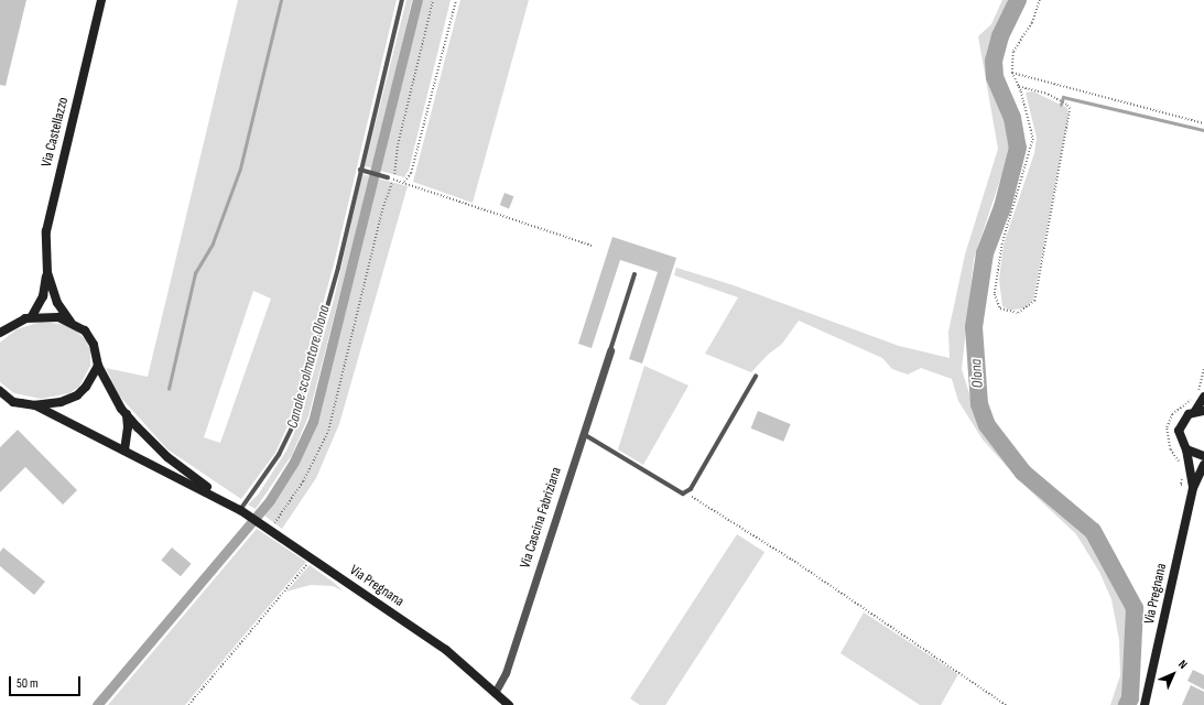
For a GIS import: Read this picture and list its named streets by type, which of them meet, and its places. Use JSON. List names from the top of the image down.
{
  "streets": {
    "street": ["Via Castellazzo", "Via Cascina Fabriziana", "Via Pregnana"]
  },
  "crossings": [
    ["Via Castellazzo", "Via Pregnana"],
    ["Via Cascina Fabriziana", "Via Pregnana"]
  ],
  "water": ["Canale scolmatore Olona", "Olona"],
  "scale_bar": "50 m",
  "north": "top right"
}
